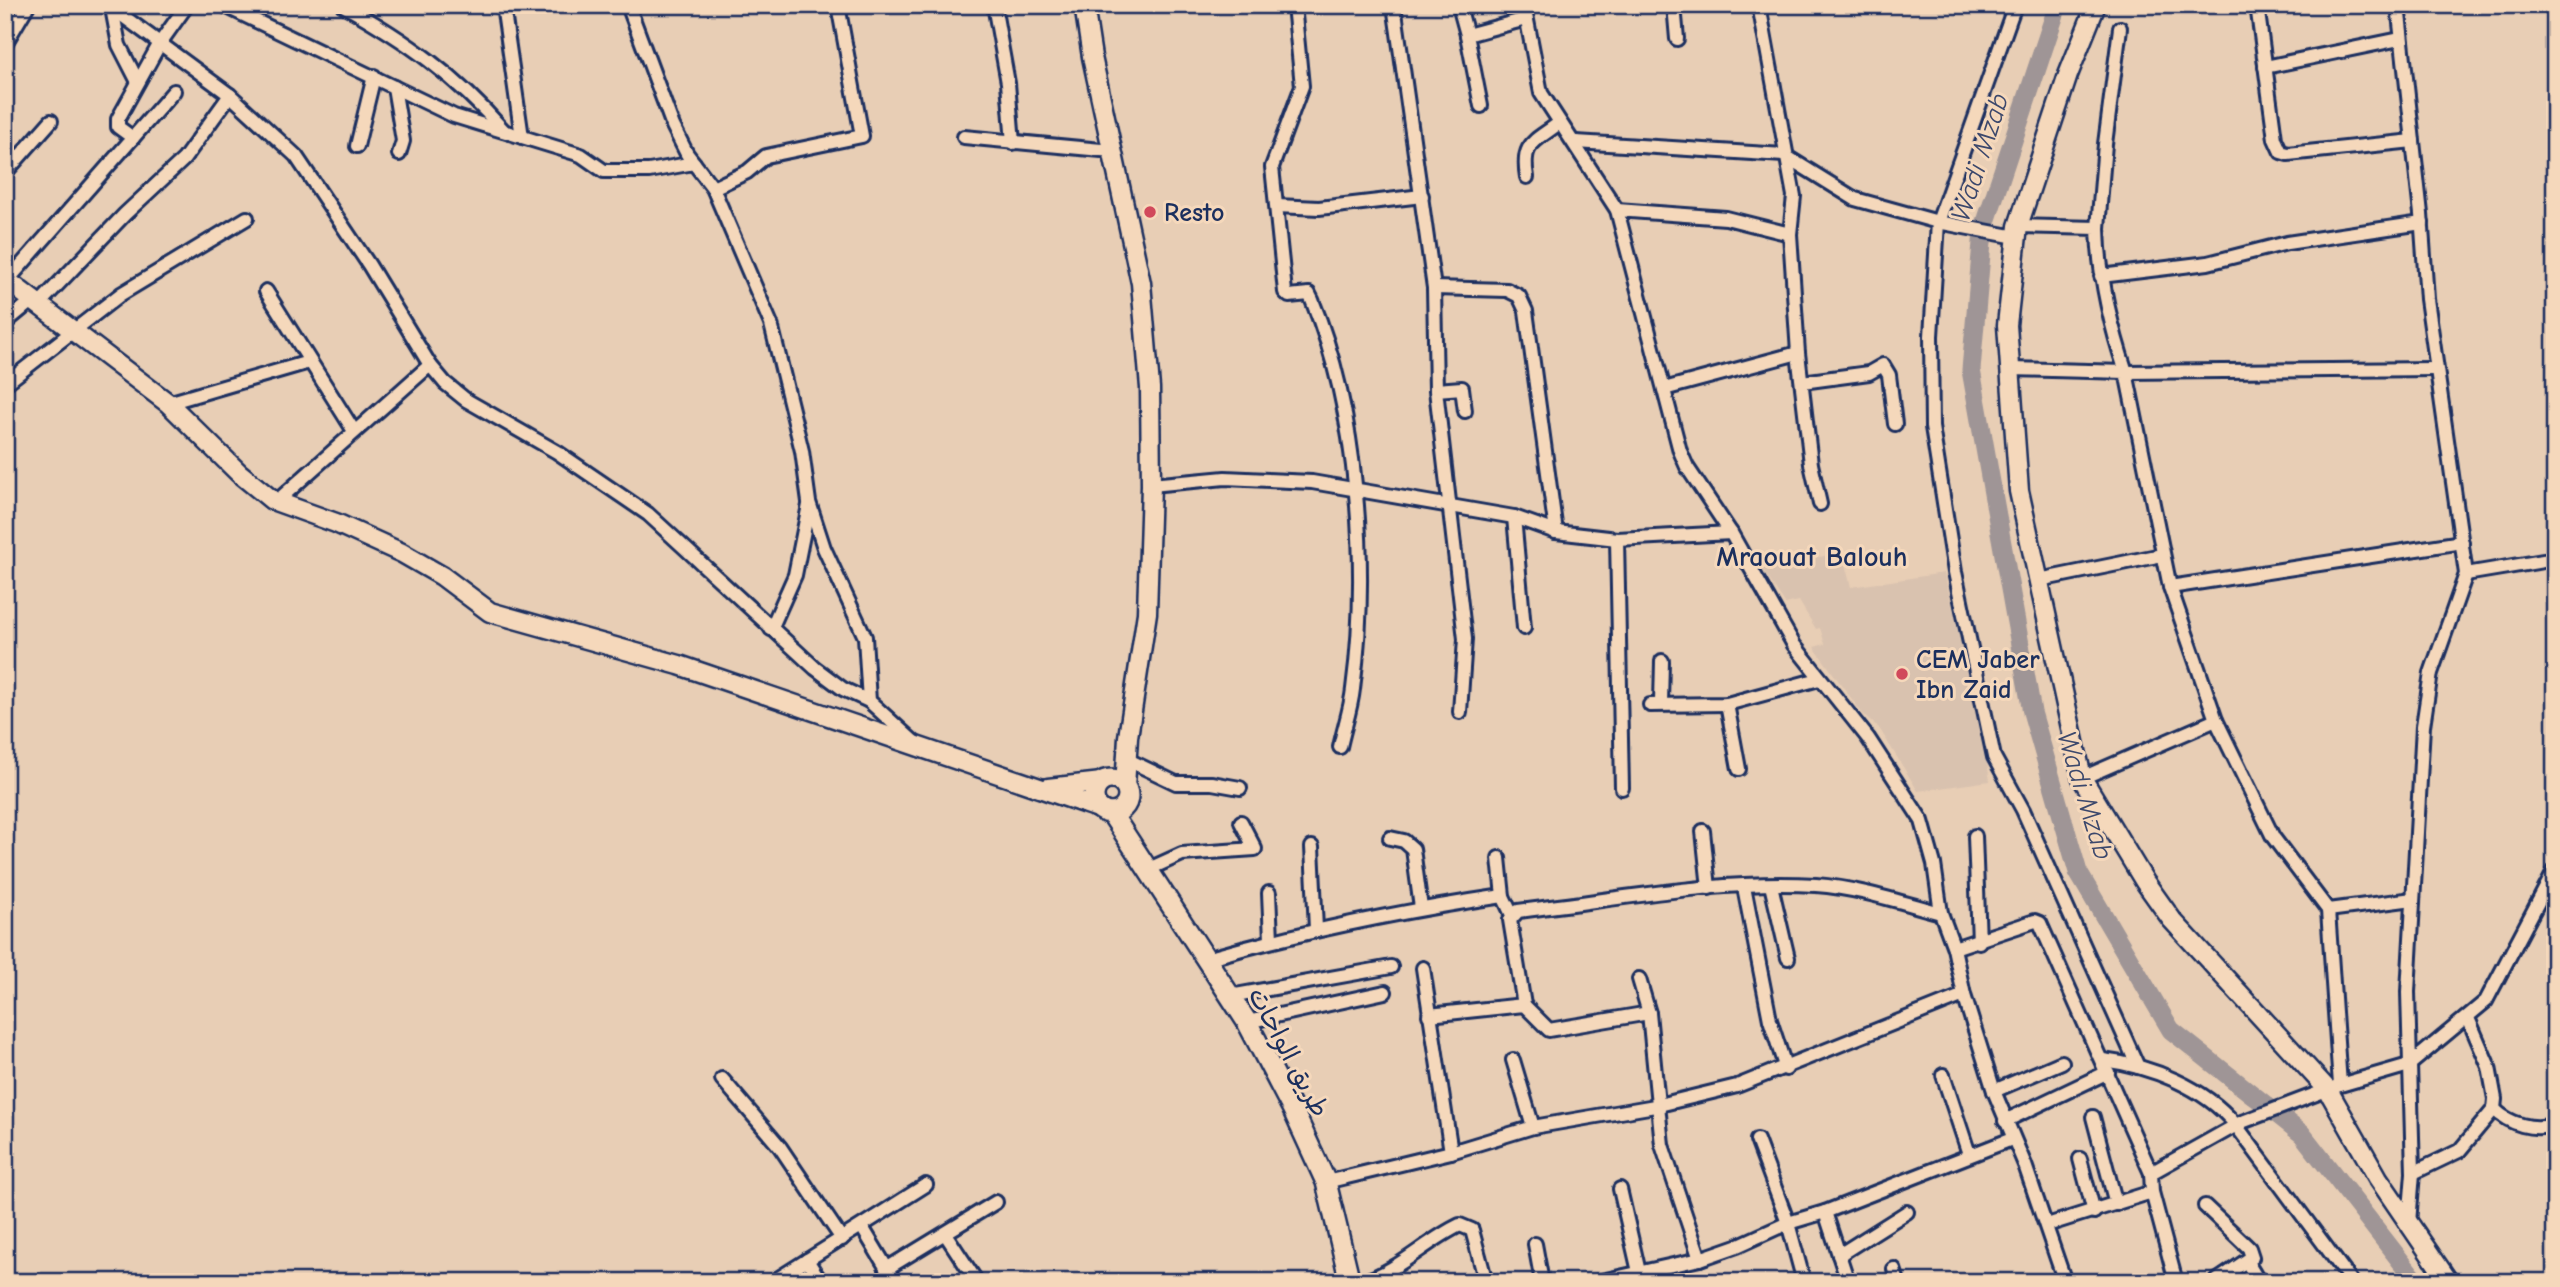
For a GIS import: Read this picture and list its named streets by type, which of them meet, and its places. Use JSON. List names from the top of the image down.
{
  "streets": {
    "main road": ["طريق الواحات"]
  },
  "districts": ["Mraouat Balouh"],
  "water": ["Wadi Mzab"],
  "places": ["Resto", "CEM Jaber Ibn Zaid"]
}
